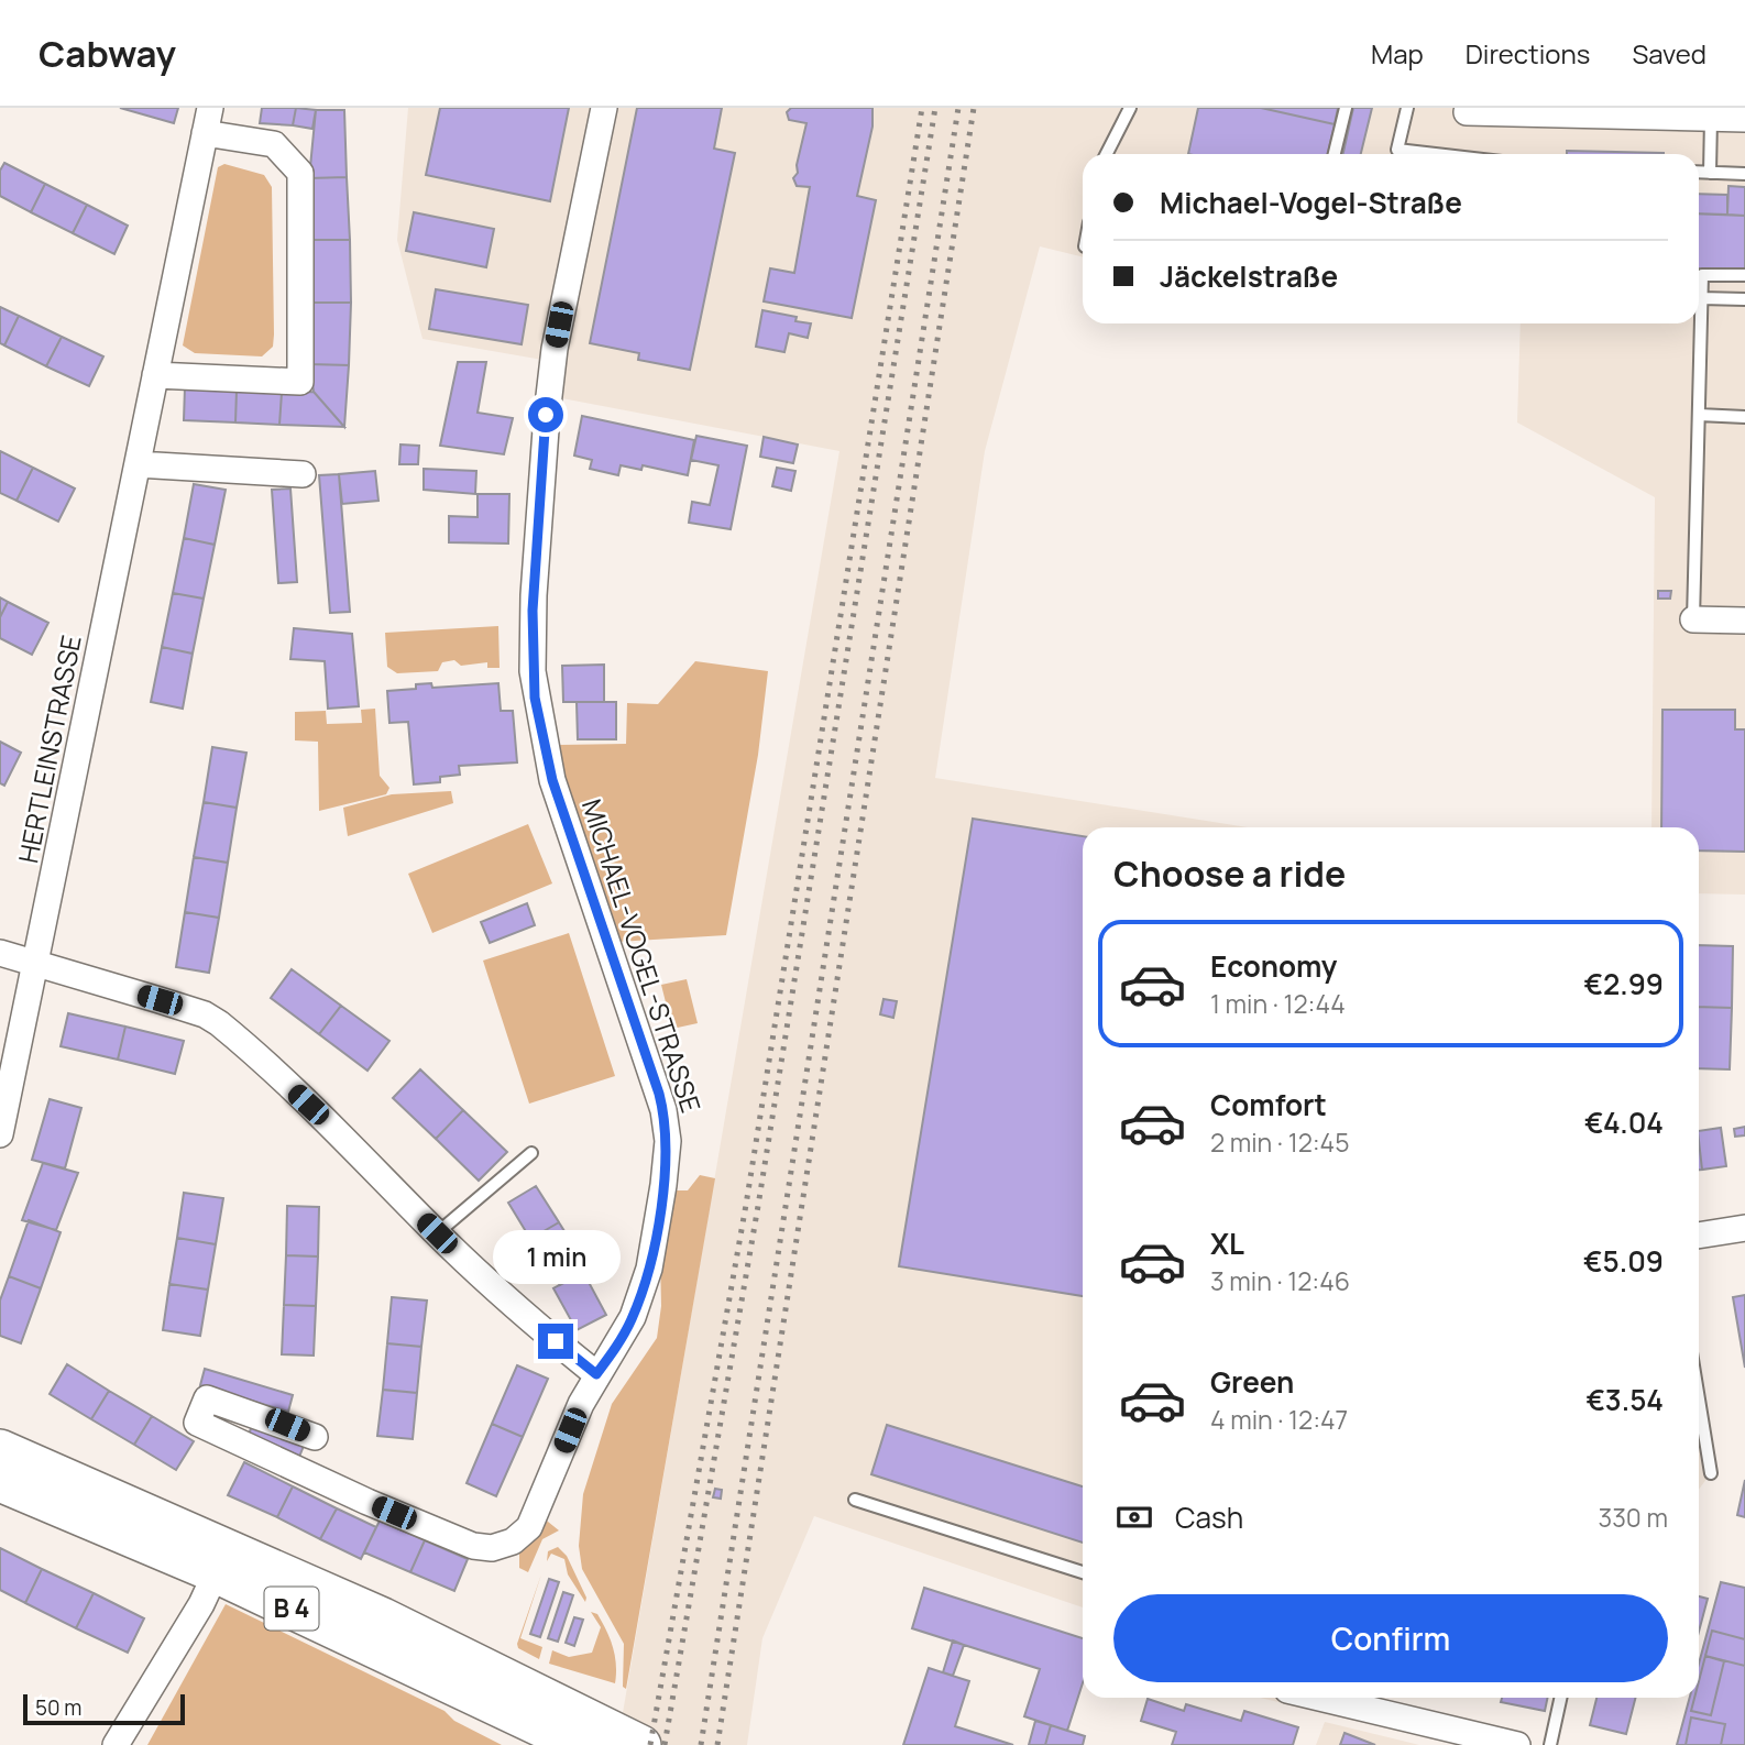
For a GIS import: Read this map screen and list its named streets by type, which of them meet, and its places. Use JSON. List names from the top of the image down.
{
  "streets": {
    "main road": ["B 4"],
    "street": ["HERTLEINSTRASSE", "MICHAEL-VOGEL-STRASSE"]
  },
  "scale_bar": "50 m",
  "page": {
    "header": "Cabway",
    "nav": ["Map", "Directions", "Saved"],
    "banner": ["Michael-Vogel-Straße", "Jäckelstraße"],
    "heading": "Choose a ride",
    "list": [
      {
        "name": "Economy",
        "note": "1 min · 12:44",
        "value": "€2.99"
      },
      {
        "name": "Comfort",
        "note": "2 min · 12:45",
        "value": "€4.04"
      },
      {
        "name": "XL",
        "note": "3 min · 12:46",
        "value": "€5.09"
      },
      {
        "name": "Green",
        "note": "4 min · 12:47",
        "value": "€3.54"
      }
    ],
    "bubble": "1 min",
    "pay": ["Cash", "330 m"],
    "buttons": "Confirm",
    "scale": "50 m"
  }
}
